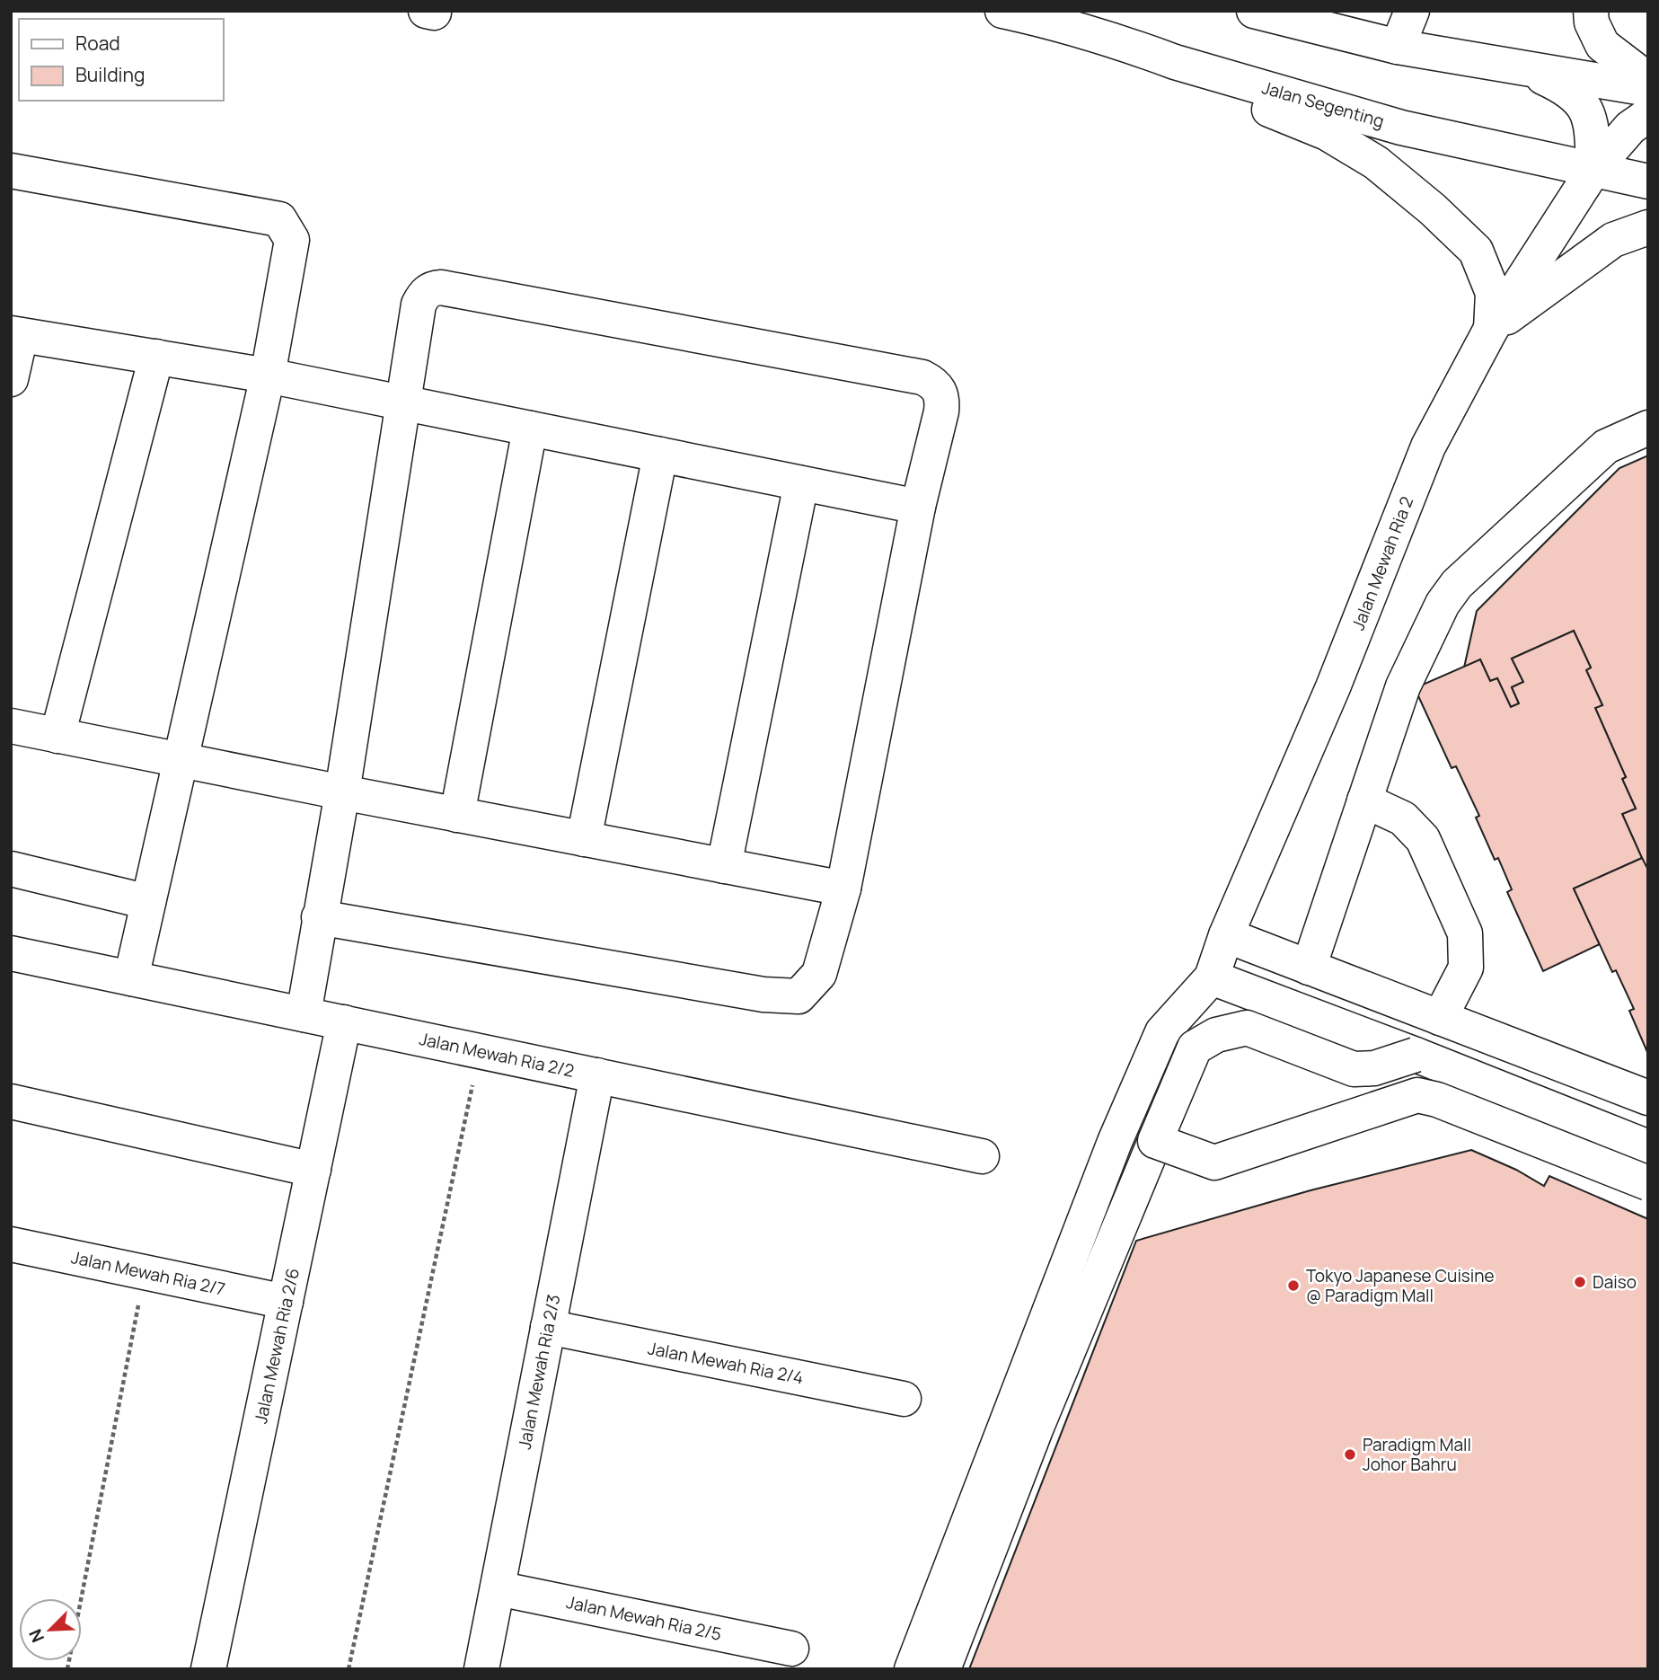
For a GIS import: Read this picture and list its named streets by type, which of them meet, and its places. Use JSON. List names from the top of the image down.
{
  "streets": {
    "street": [
      "Jalan Segenting",
      "Jalan Mewah Ria 2",
      "Jalan Mewah Ria 2/2",
      "Jalan Mewah Ria 2/7",
      "Jalan Mewah Ria 2/6",
      "Jalan Mewah Ria 2/4",
      "Jalan Mewah Ria 2/3",
      "Jalan Mewah Ria 2/5"
    ]
  },
  "crossings": [
    ["Jalan Segenting", "Jalan Mewah Ria 2"],
    ["Jalan Mewah Ria 2/2", "Jalan Mewah Ria 2/6"],
    ["Jalan Mewah Ria 2/2", "Jalan Mewah Ria 2/3"],
    ["Jalan Mewah Ria 2/7", "Jalan Mewah Ria 2/6"],
    ["Jalan Mewah Ria 2/4", "Jalan Mewah Ria 2/3"],
    ["Jalan Mewah Ria 2/3", "Jalan Mewah Ria 2/5"]
  ],
  "places": ["Daiso", "Tokyo Japanese Cuisine @ Paradigm Mall", "Paradigm Mall Johor Bahru"],
  "legend": ["Road", "Building"],
  "north": "bottom left"
}
